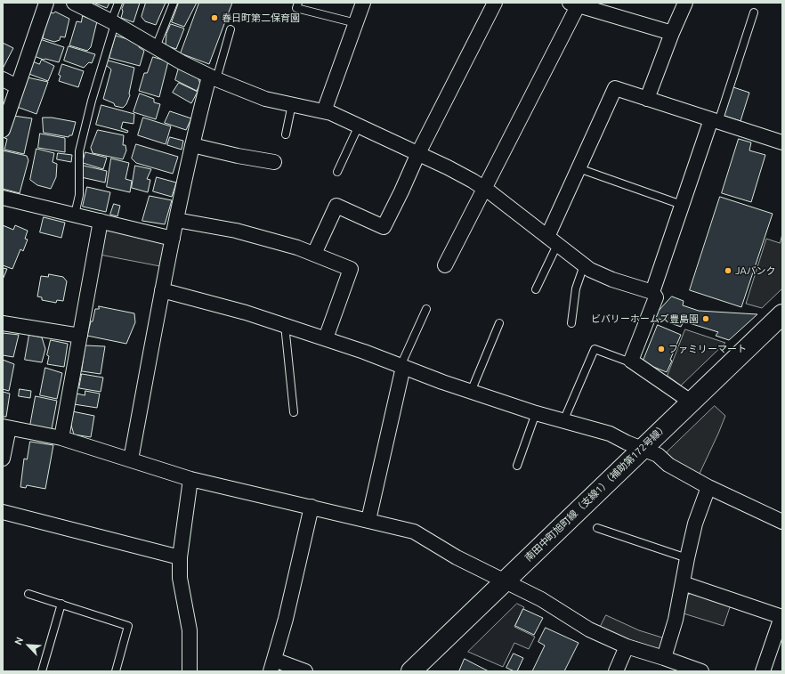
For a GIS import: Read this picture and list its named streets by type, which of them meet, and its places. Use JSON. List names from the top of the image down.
{
  "streets": {
    "main road": ["南田中町旭町線（支線1）（補助第172号線）"]
  },
  "places": [
    "春日町第二保育園",
    "JAバンク",
    "ビバリーホームズ豊島園",
    "ファミリーマート"
  ],
  "north": "top left"
}
